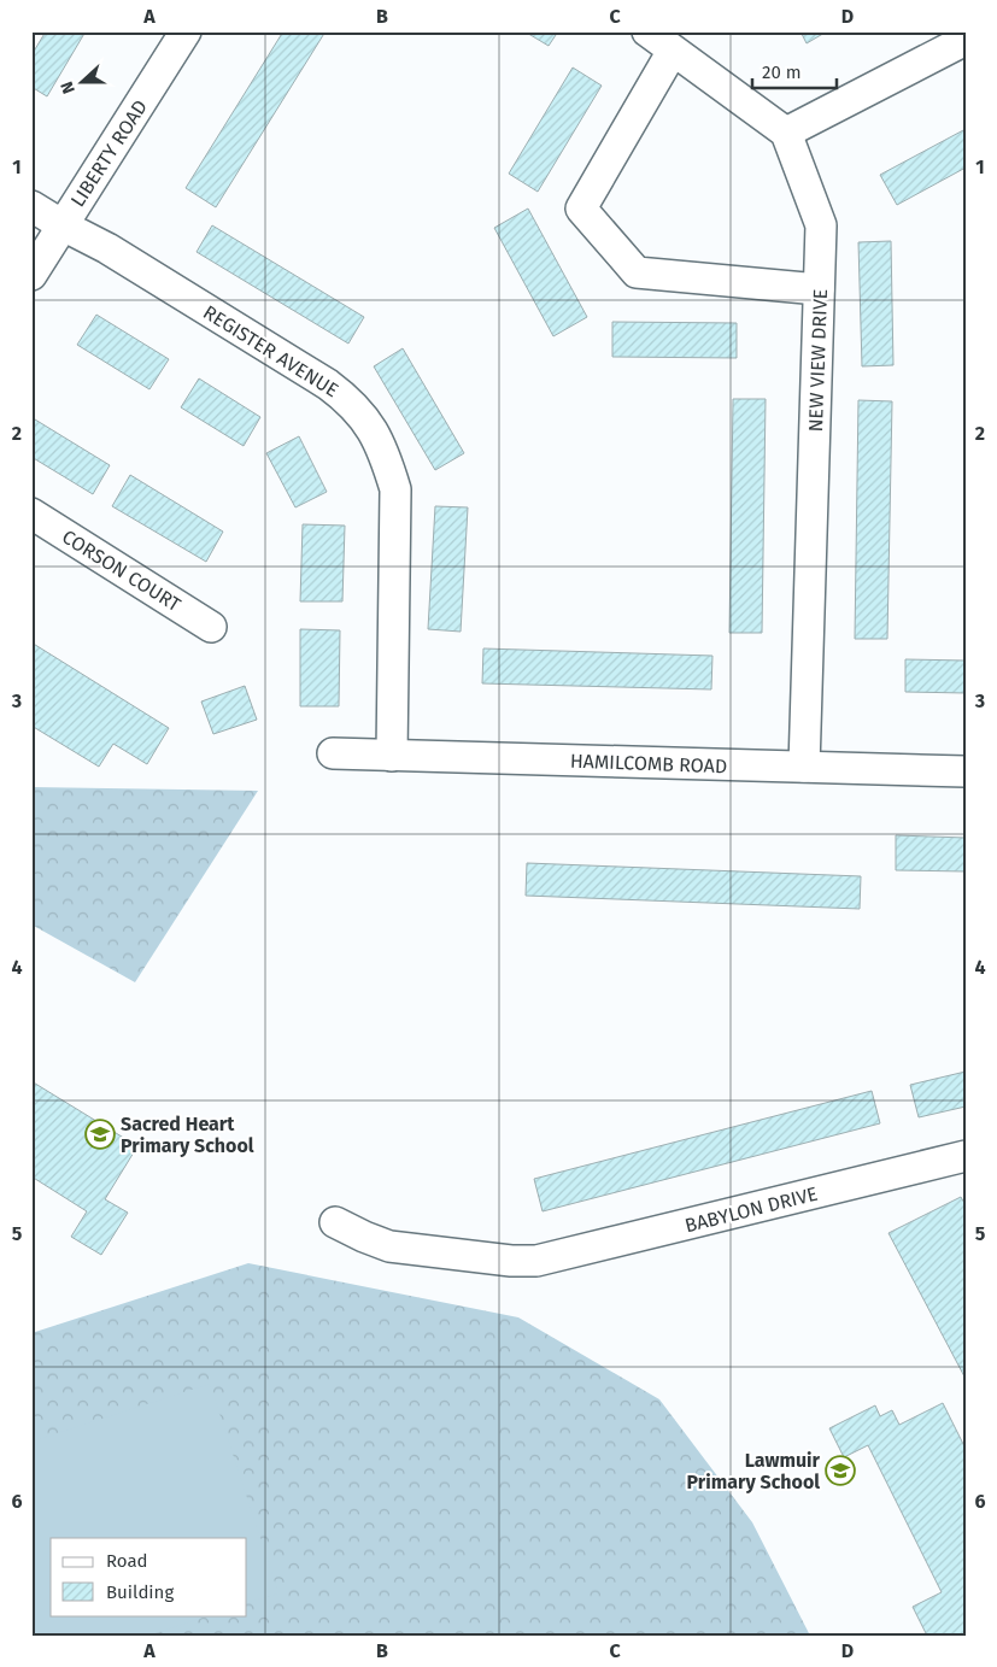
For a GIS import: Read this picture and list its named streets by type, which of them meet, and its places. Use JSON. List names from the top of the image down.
{
  "streets": {
    "street": [
      "LIBERTY ROAD",
      "REGISTER AVENUE",
      "NEW VIEW DRIVE",
      "CORSON COURT",
      "HAMILCOMB ROAD",
      "BABYLON DRIVE"
    ]
  },
  "crossings": [
    ["LIBERTY ROAD", "REGISTER AVENUE"],
    ["REGISTER AVENUE", "HAMILCOMB ROAD"],
    ["NEW VIEW DRIVE", "HAMILCOMB ROAD"]
  ],
  "places": {
    "school or university": ["Sacred Heart Primary School", "Lawmuir Primary School"]
  },
  "legend": ["Road", "Building"],
  "scale_bar": "20 m",
  "north": "left",
  "grid": {
    "columns": [
      "A",
      "B",
      "C",
      "D"
    ],
    "rows": [
      "1",
      "2",
      "3",
      "4",
      "5",
      "6"
    ]
  }
}
